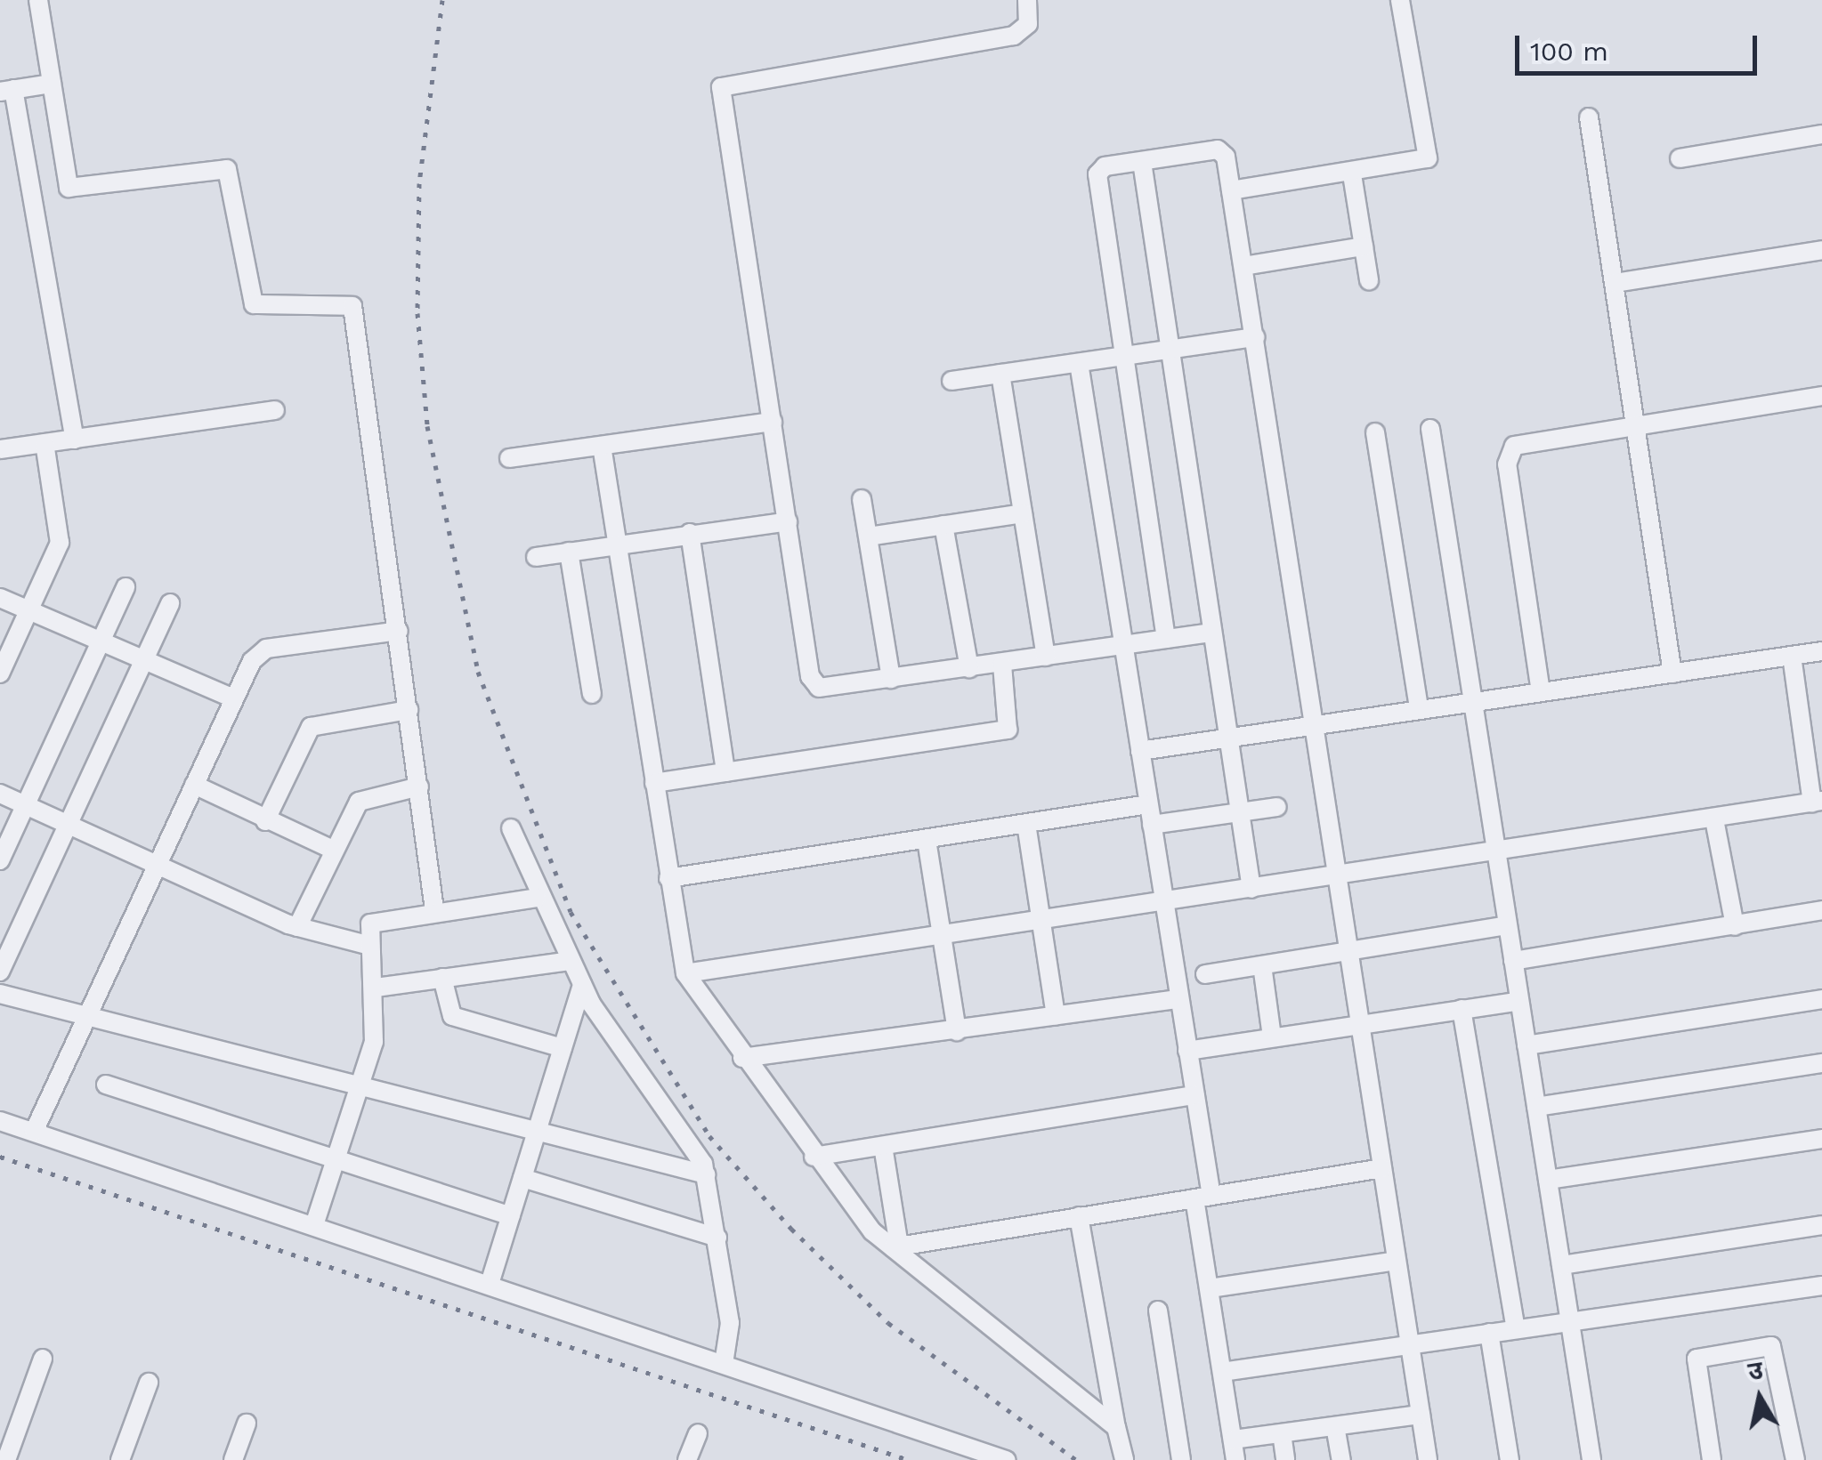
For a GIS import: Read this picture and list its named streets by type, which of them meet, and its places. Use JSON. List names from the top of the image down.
{
  "scale_bar": "100 m",
  "north": "top"
}
